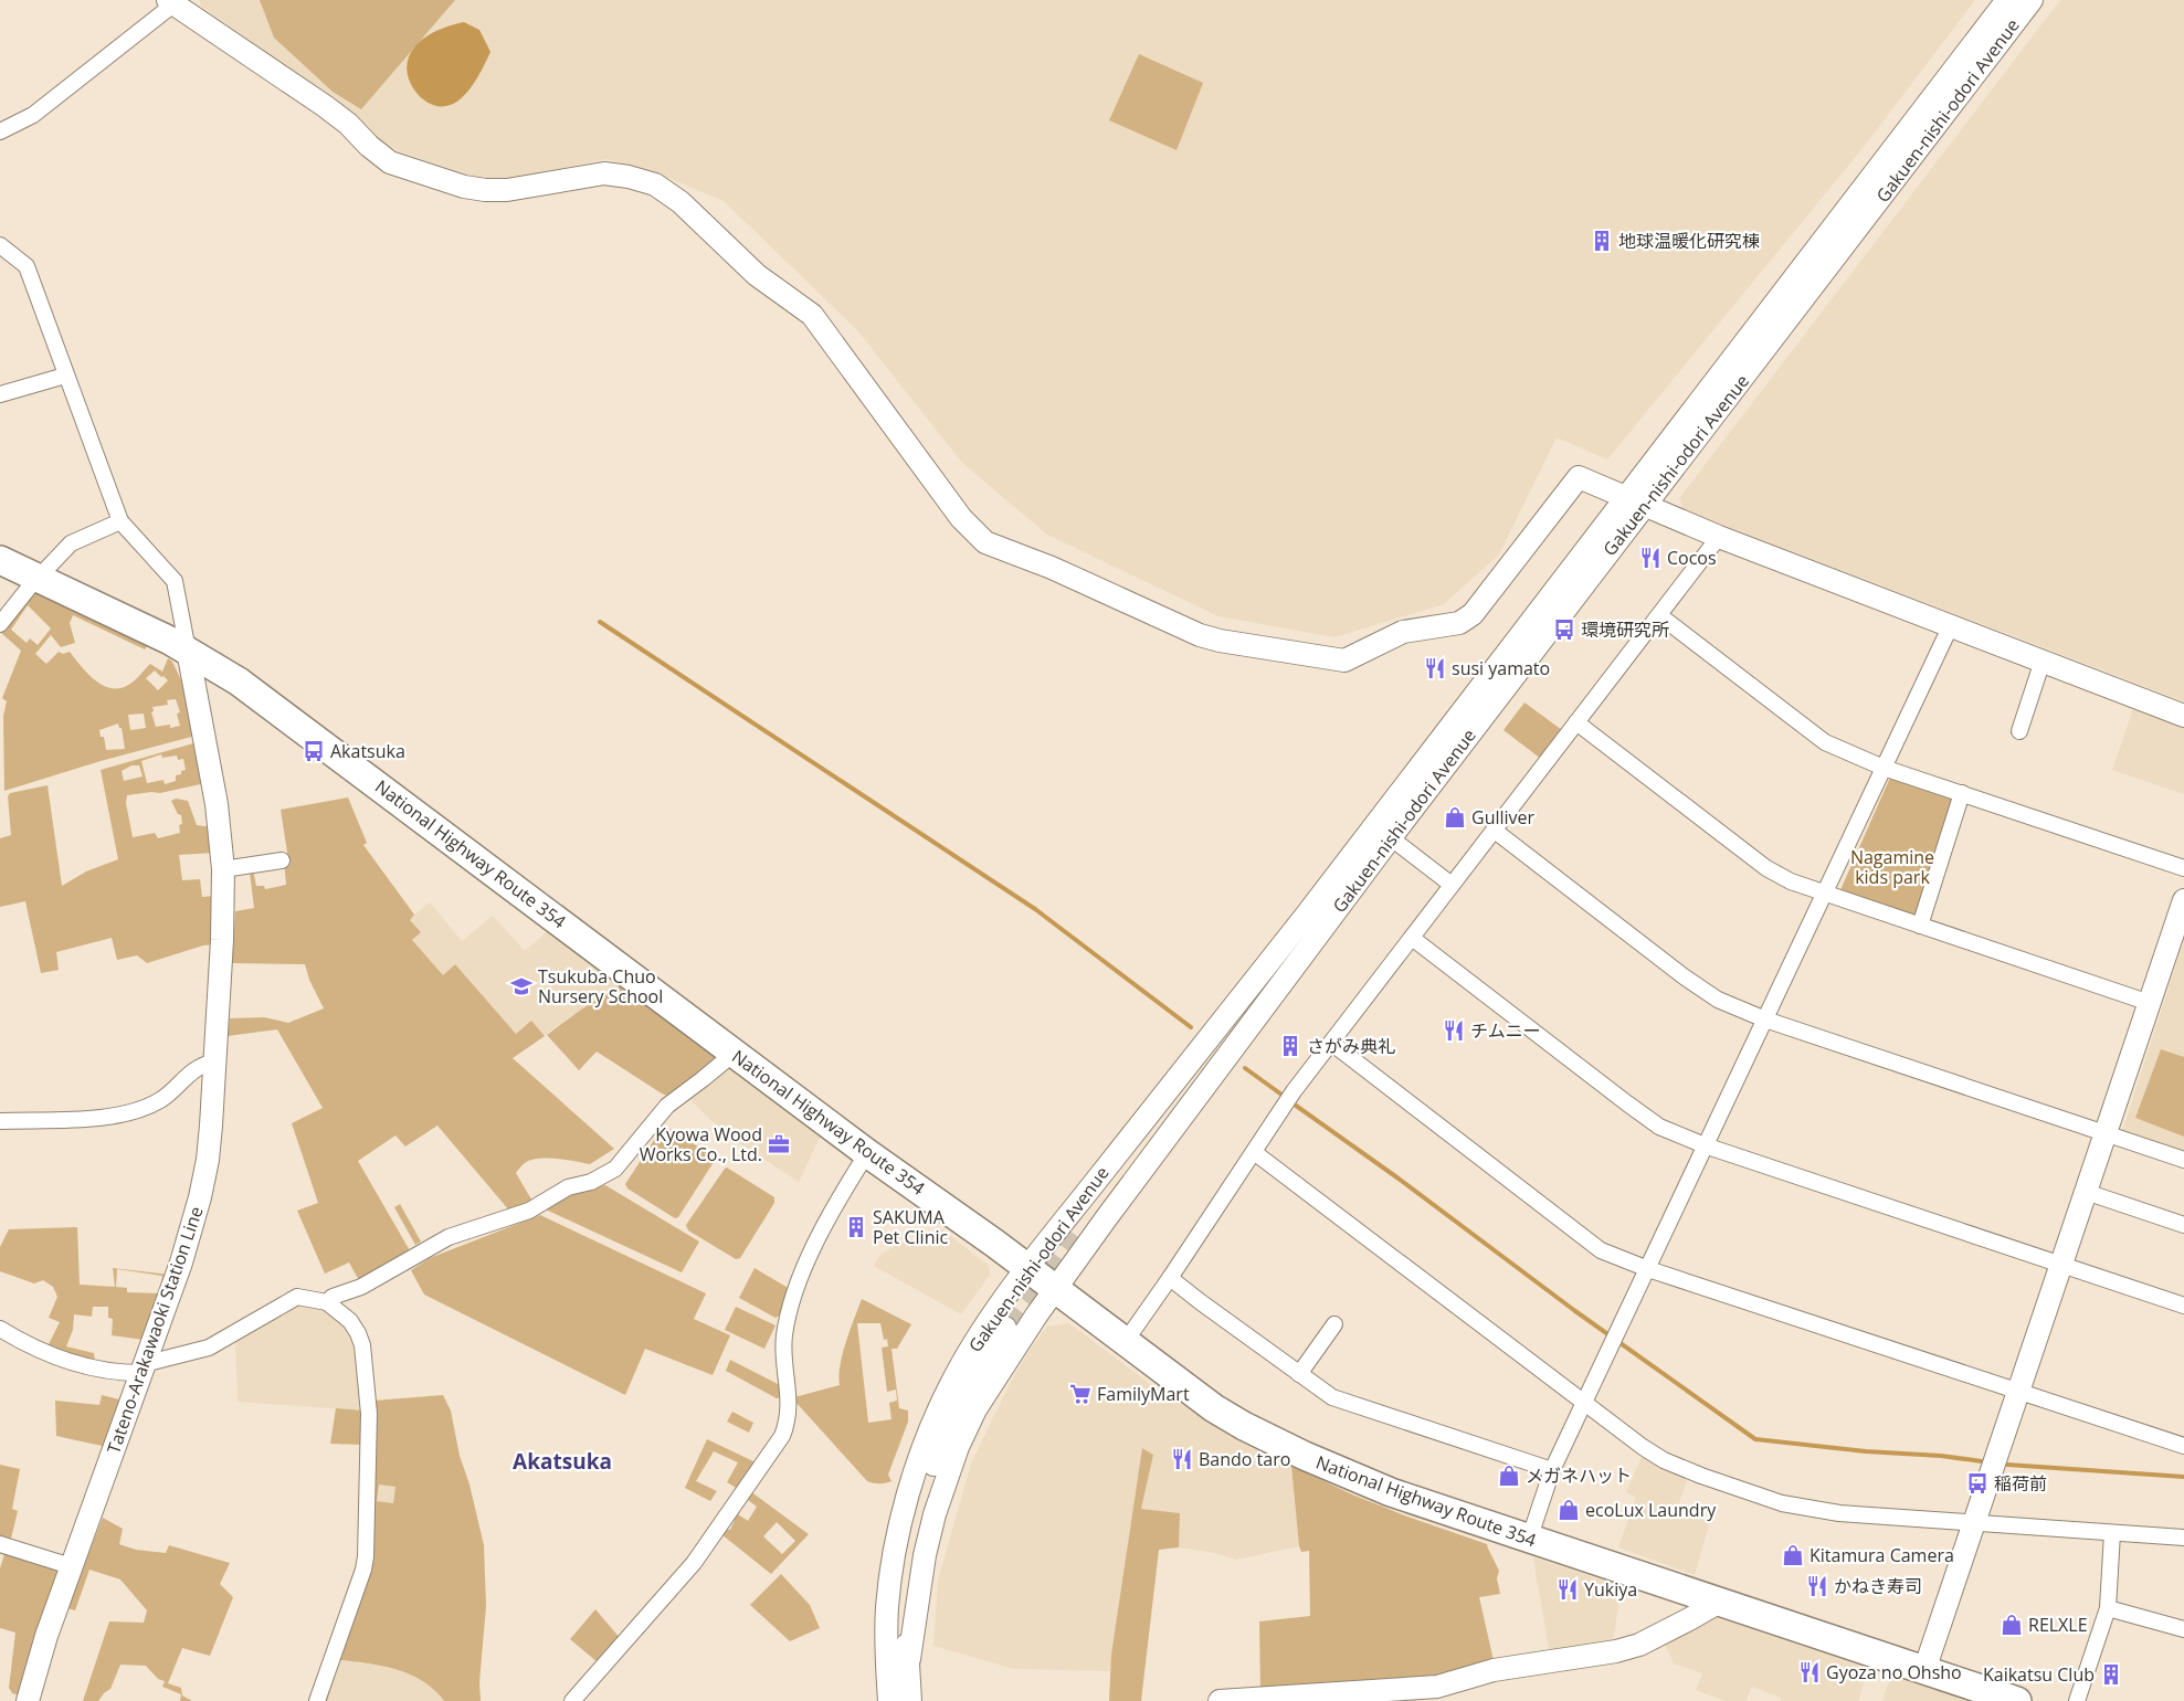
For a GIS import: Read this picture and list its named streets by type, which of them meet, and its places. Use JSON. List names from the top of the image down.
{
  "streets": {
    "highway": ["National Highway Route 354"],
    "main road": ["Gakuen-nishi-odori Avenue", "Tateno-Arakawaoki Station Line"]
  },
  "crossings": [
    ["Gakuen-nishi-odori Avenue", "National Highway Route 354"],
    ["National Highway Route 354", "Tateno-Arakawaoki Station Line"]
  ],
  "districts": ["Akatsuka"],
  "parks": ["Nagamine kids park"],
  "places": {
    "building": [
      "地球温暖化研究棟",
      "さがみ典礼",
      "SAKUMA Pet Clinic",
      "Kaikatsu Club"
    ],
    "restaurant": [
      "Cocos",
      "susi yamato",
      "チムニー",
      "Bando taro",
      "かねき寿司",
      "Yukiya",
      "Gyoza no Ohsho"
    ],
    "bus stop": ["環境研究所", "Akatsuka", "稲荷前"],
    "shop": [
      "Gulliver",
      "メガネハット",
      "ecoLux Laundry",
      "Kitamura Camera",
      "RELXLE"
    ],
    "school or university": ["Tsukuba Chuo Nursery School"],
    "office": ["Kyowa Wood Works Co., Ltd."],
    "supermarket": ["FamilyMart"]
  }
}
